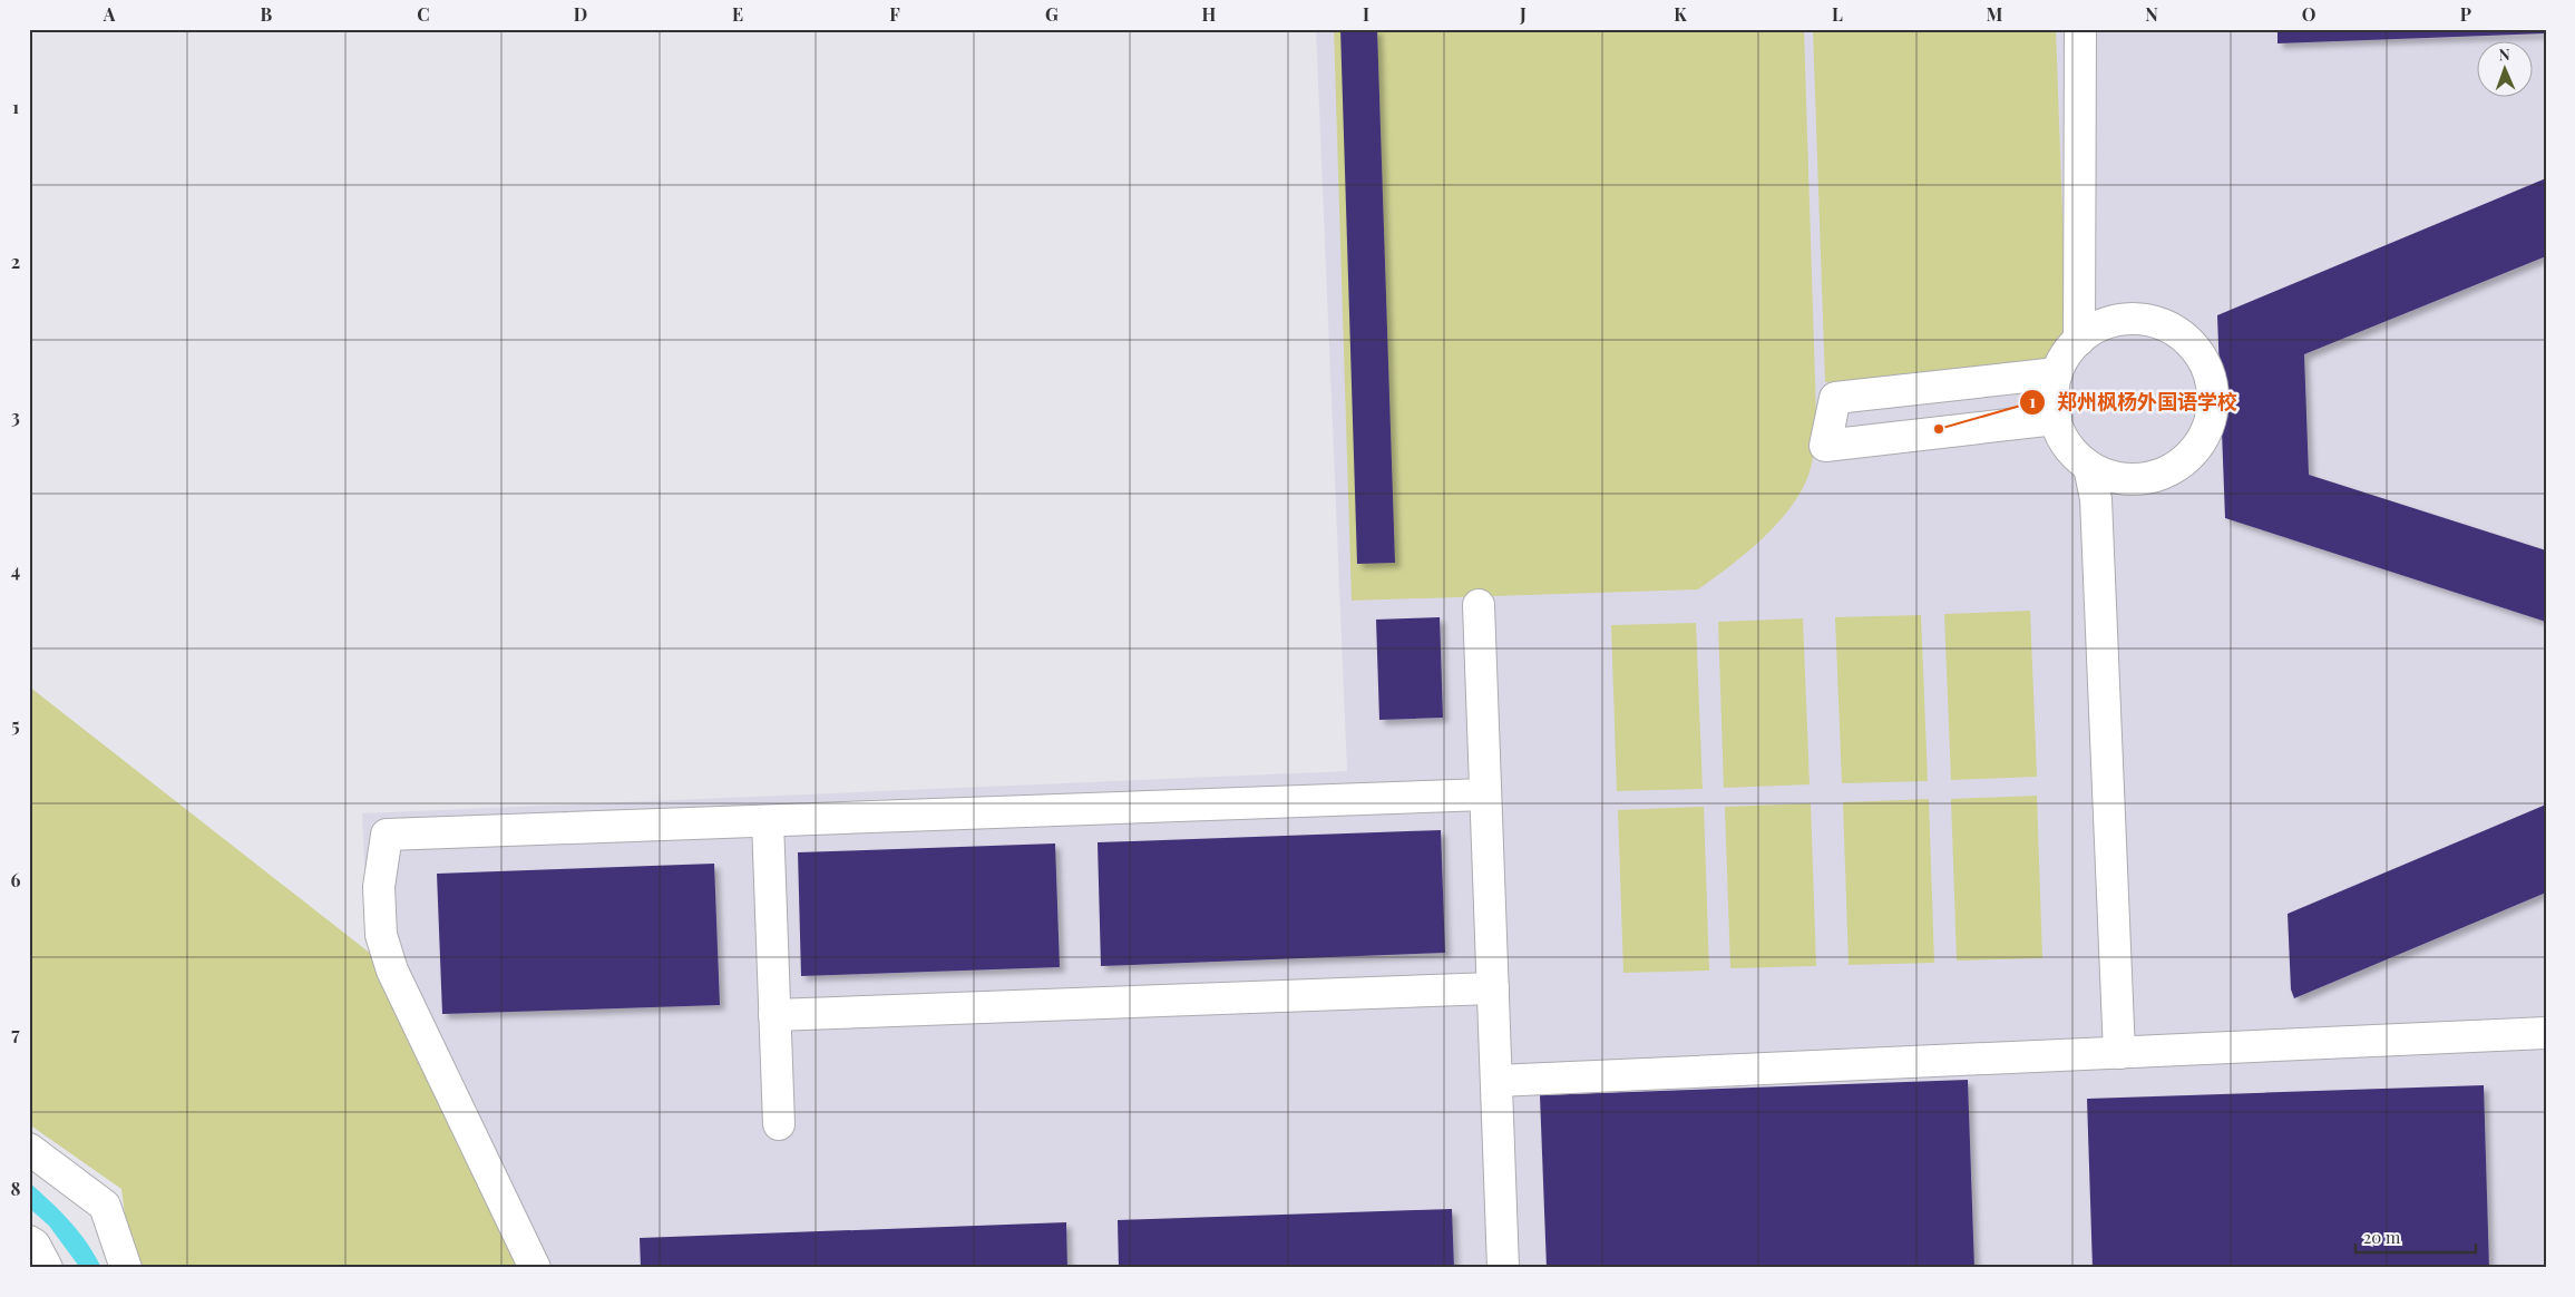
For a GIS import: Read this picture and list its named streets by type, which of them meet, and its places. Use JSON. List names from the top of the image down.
{
  "places": ["郑州枫杨外国语学校"],
  "scale_bar": "20 m",
  "north": "top",
  "grid": {
    "columns": [
      "A",
      "B",
      "C",
      "D",
      "E",
      "F",
      "G",
      "H",
      "I",
      "J",
      "K",
      "L",
      "M",
      "N",
      "O",
      "P"
    ],
    "rows": [
      "1",
      "2",
      "3",
      "4",
      "5",
      "6",
      "7",
      "8"
    ]
  }
}
